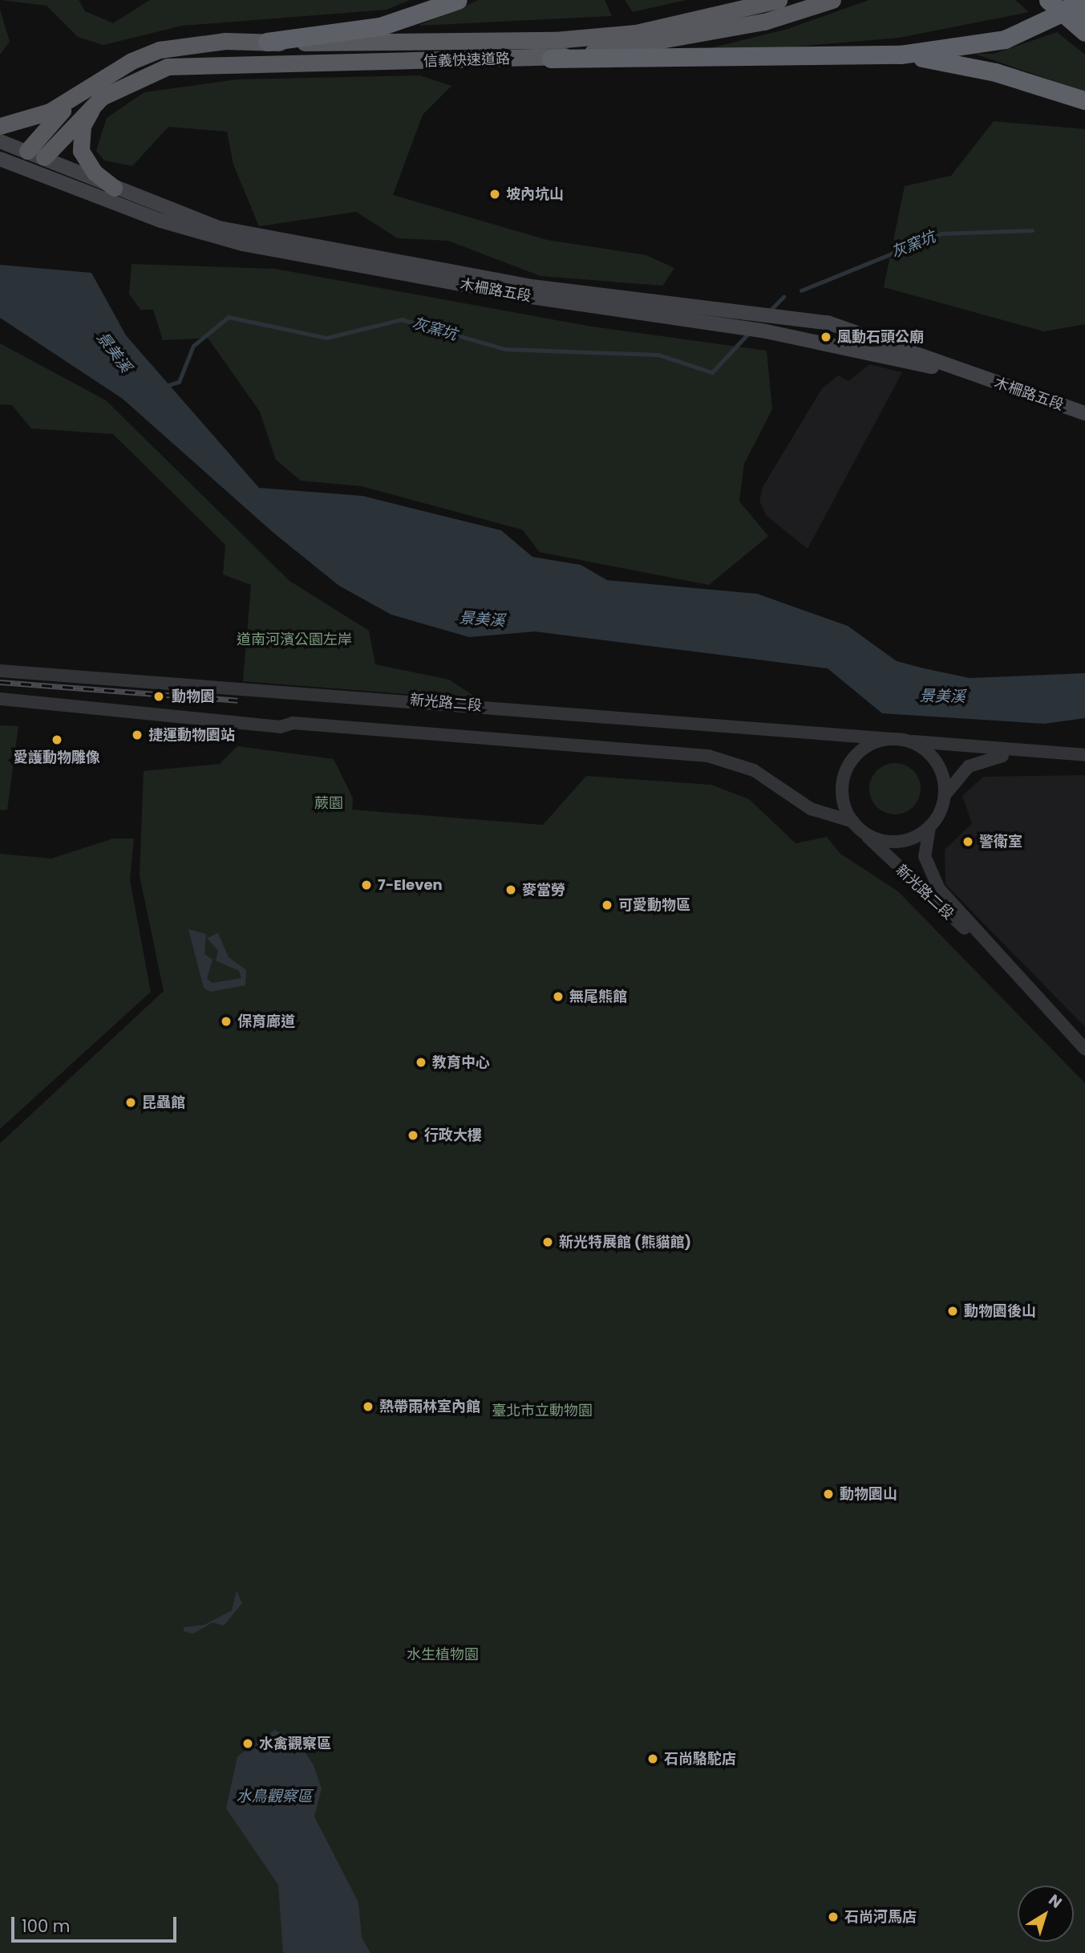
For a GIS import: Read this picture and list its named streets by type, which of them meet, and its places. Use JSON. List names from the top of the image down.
{
  "streets": {
    "highway": ["信義快速道路"],
    "main road": ["木柵路五段"],
    "street": ["新光路二段"]
  },
  "water": ["灰窯坑", "景美溪", "水鳥觀察區"],
  "parks": [
    "道南河濱公園左岸",
    "蕨園",
    "臺北市立動物園",
    "水生植物園"
  ],
  "places": [
    "坡內坑山",
    "風動石頭公廟",
    "動物園",
    "捷運動物園站",
    "愛護動物雕像",
    "警衛室",
    "7-Eleven",
    "麥當勞",
    "可愛動物區",
    "無尾熊館",
    "保育廊道",
    "教育中心",
    "昆蟲館",
    "行政大樓",
    "新光特展館 (熊貓館)",
    "動物園後山",
    "熱帶雨林室內館",
    "動物園山",
    "水禽觀察區",
    "石尚駱駝店",
    "石尚河馬店"
  ],
  "scale_bar": "100 m",
  "north": "top right"
}
